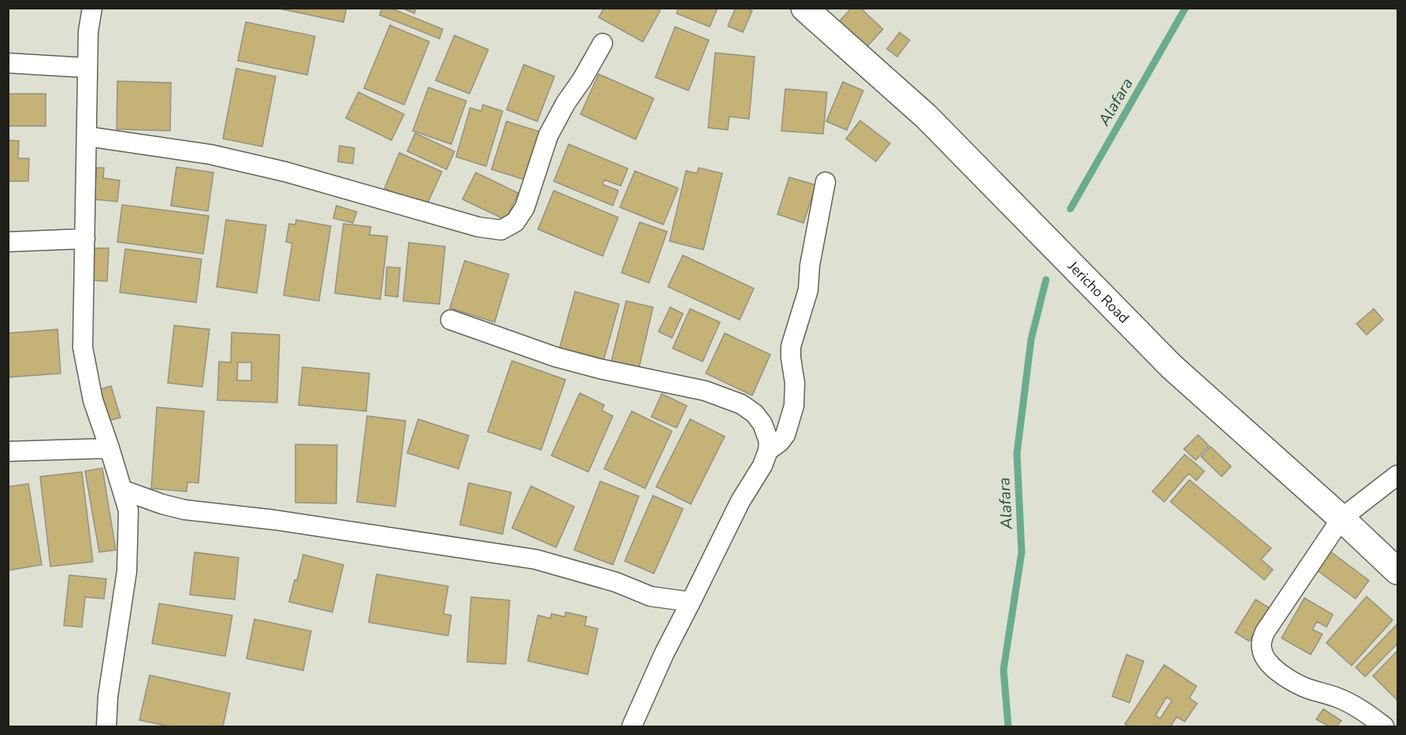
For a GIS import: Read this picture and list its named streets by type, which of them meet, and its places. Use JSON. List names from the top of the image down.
{
  "streets": {
    "street": ["Jericho Road"]
  },
  "water": ["Alafara"]
}
